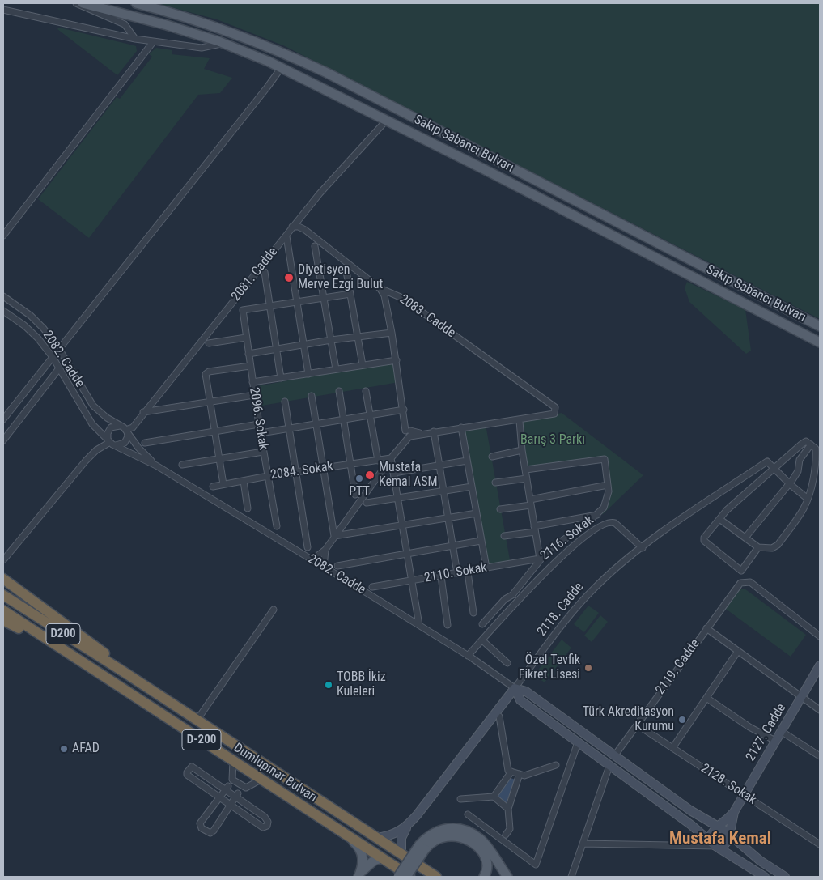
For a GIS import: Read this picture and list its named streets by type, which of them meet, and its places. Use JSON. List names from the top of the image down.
{
  "streets": {
    "highway": ["D200", "D-200", "Dumlupınar Bulvarı"],
    "main road": ["Sakıp Sabancı Bulvarı"],
    "street": [
      "2081. Cadde",
      "2083. Cadde",
      "2082. Cadde",
      "2096. Sokak",
      "2084. Sokak",
      "2116. Sokak",
      "2110. Sokak",
      "2118. Cadde",
      "2119. Cadde",
      "2127. Cadde",
      "2128. Sokak"
    ]
  },
  "crossings": [
    ["Sakıp Sabancı Bulvarı", "2081. Cadde"],
    ["2081. Cadde", "2083. Cadde"],
    ["2081. Cadde", "2082. Cadde"],
    ["2082. Cadde", "2118. Cadde"],
    ["2096. Sokak", "2084. Sokak"],
    ["2116. Sokak", "2110. Sokak"],
    ["2119. Cadde", "2128. Sokak"],
    ["2127. Cadde", "2128. Sokak"]
  ],
  "districts": ["Mustafa Kemal"],
  "parks": ["Barış 3 Parkı"],
  "places": [
    "Diyetisyen Merve Ezgi Bulut",
    "Mustafa Kemal ASM",
    "PTT",
    "Özel Tevfik Fikret Lisesi",
    "TOBB İkiz Kuleleri",
    "Türk Akreditasyon Kurumu",
    "AFAD"
  ]
}
